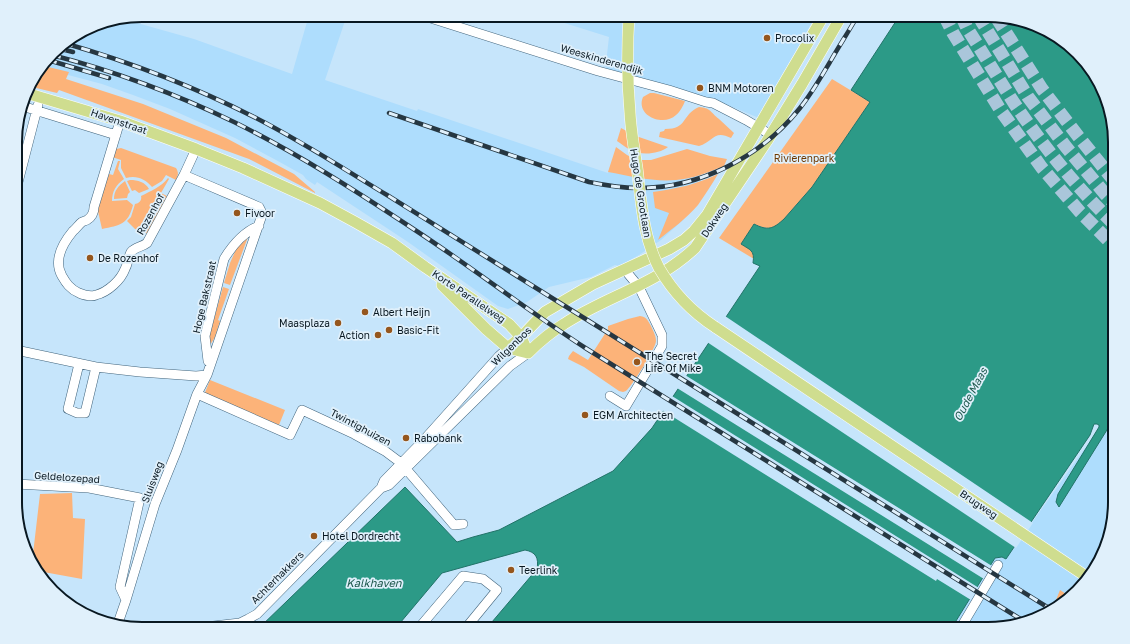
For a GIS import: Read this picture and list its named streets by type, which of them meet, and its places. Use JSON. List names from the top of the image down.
{
  "streets": {
    "main road": [
      "Havenstraat",
      "Hugo de Grootlaan",
      "Dokweg",
      "Korte Parallelweg",
      "Wilgenbos",
      "Brugweg"
    ],
    "street": [
      "Weeskinderendijk",
      "Rozenhof",
      "Hoge Bakstraat",
      "Twintighuizen",
      "Geldelozepad",
      "Sluisweg",
      "Achterhakkers"
    ]
  },
  "crossings": [
    ["Weeskinderendijk", "Dokweg"],
    ["Havenstraat", "Rozenhof"],
    ["Havenstraat", "Korte Parallelweg"],
    ["Hugo de Grootlaan", "Brugweg"],
    ["Rozenhof", "Korte Parallelweg"],
    ["Rozenhof", "Hoge Bakstraat"],
    ["Dokweg", "Wilgenbos"],
    ["Korte Parallelweg", "Wilgenbos"],
    ["Hoge Bakstraat", "Sluisweg"],
    ["Wilgenbos", "Twintighuizen"],
    ["Wilgenbos", "Achterhakkers"],
    ["Twintighuizen", "Sluisweg"],
    ["Twintighuizen", "Achterhakkers"],
    ["Geldelozepad", "Sluisweg"]
  ],
  "water": ["Oude Maas", "Kalkhaven"],
  "parks": ["Rivierenpark"],
  "places": [
    "Procolix",
    "BNM Motoren",
    "Fivoor",
    "De Rozenhof",
    "Albert Heijn",
    "Maasplaza",
    "Basic-Fit",
    "Action",
    "The Secret Life Of Mike",
    "EGM Architecten",
    "Rabobank",
    "Hotel Dordrecht",
    "Teerlink"
  ]
}
